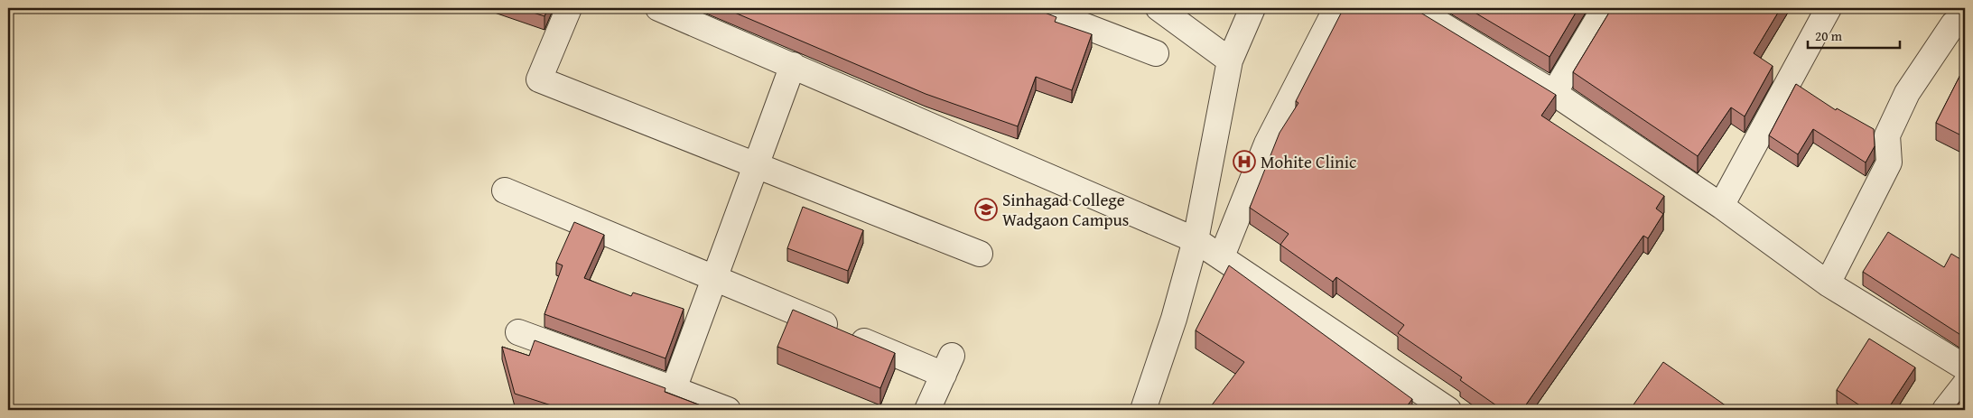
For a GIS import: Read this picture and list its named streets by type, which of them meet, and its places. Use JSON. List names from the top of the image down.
{
  "places": {
    "hospital": ["Mohite Clinic"],
    "school or university": ["Sinhagad College Wadgaon Campus"]
  },
  "scale_bar": "20 m"
}
